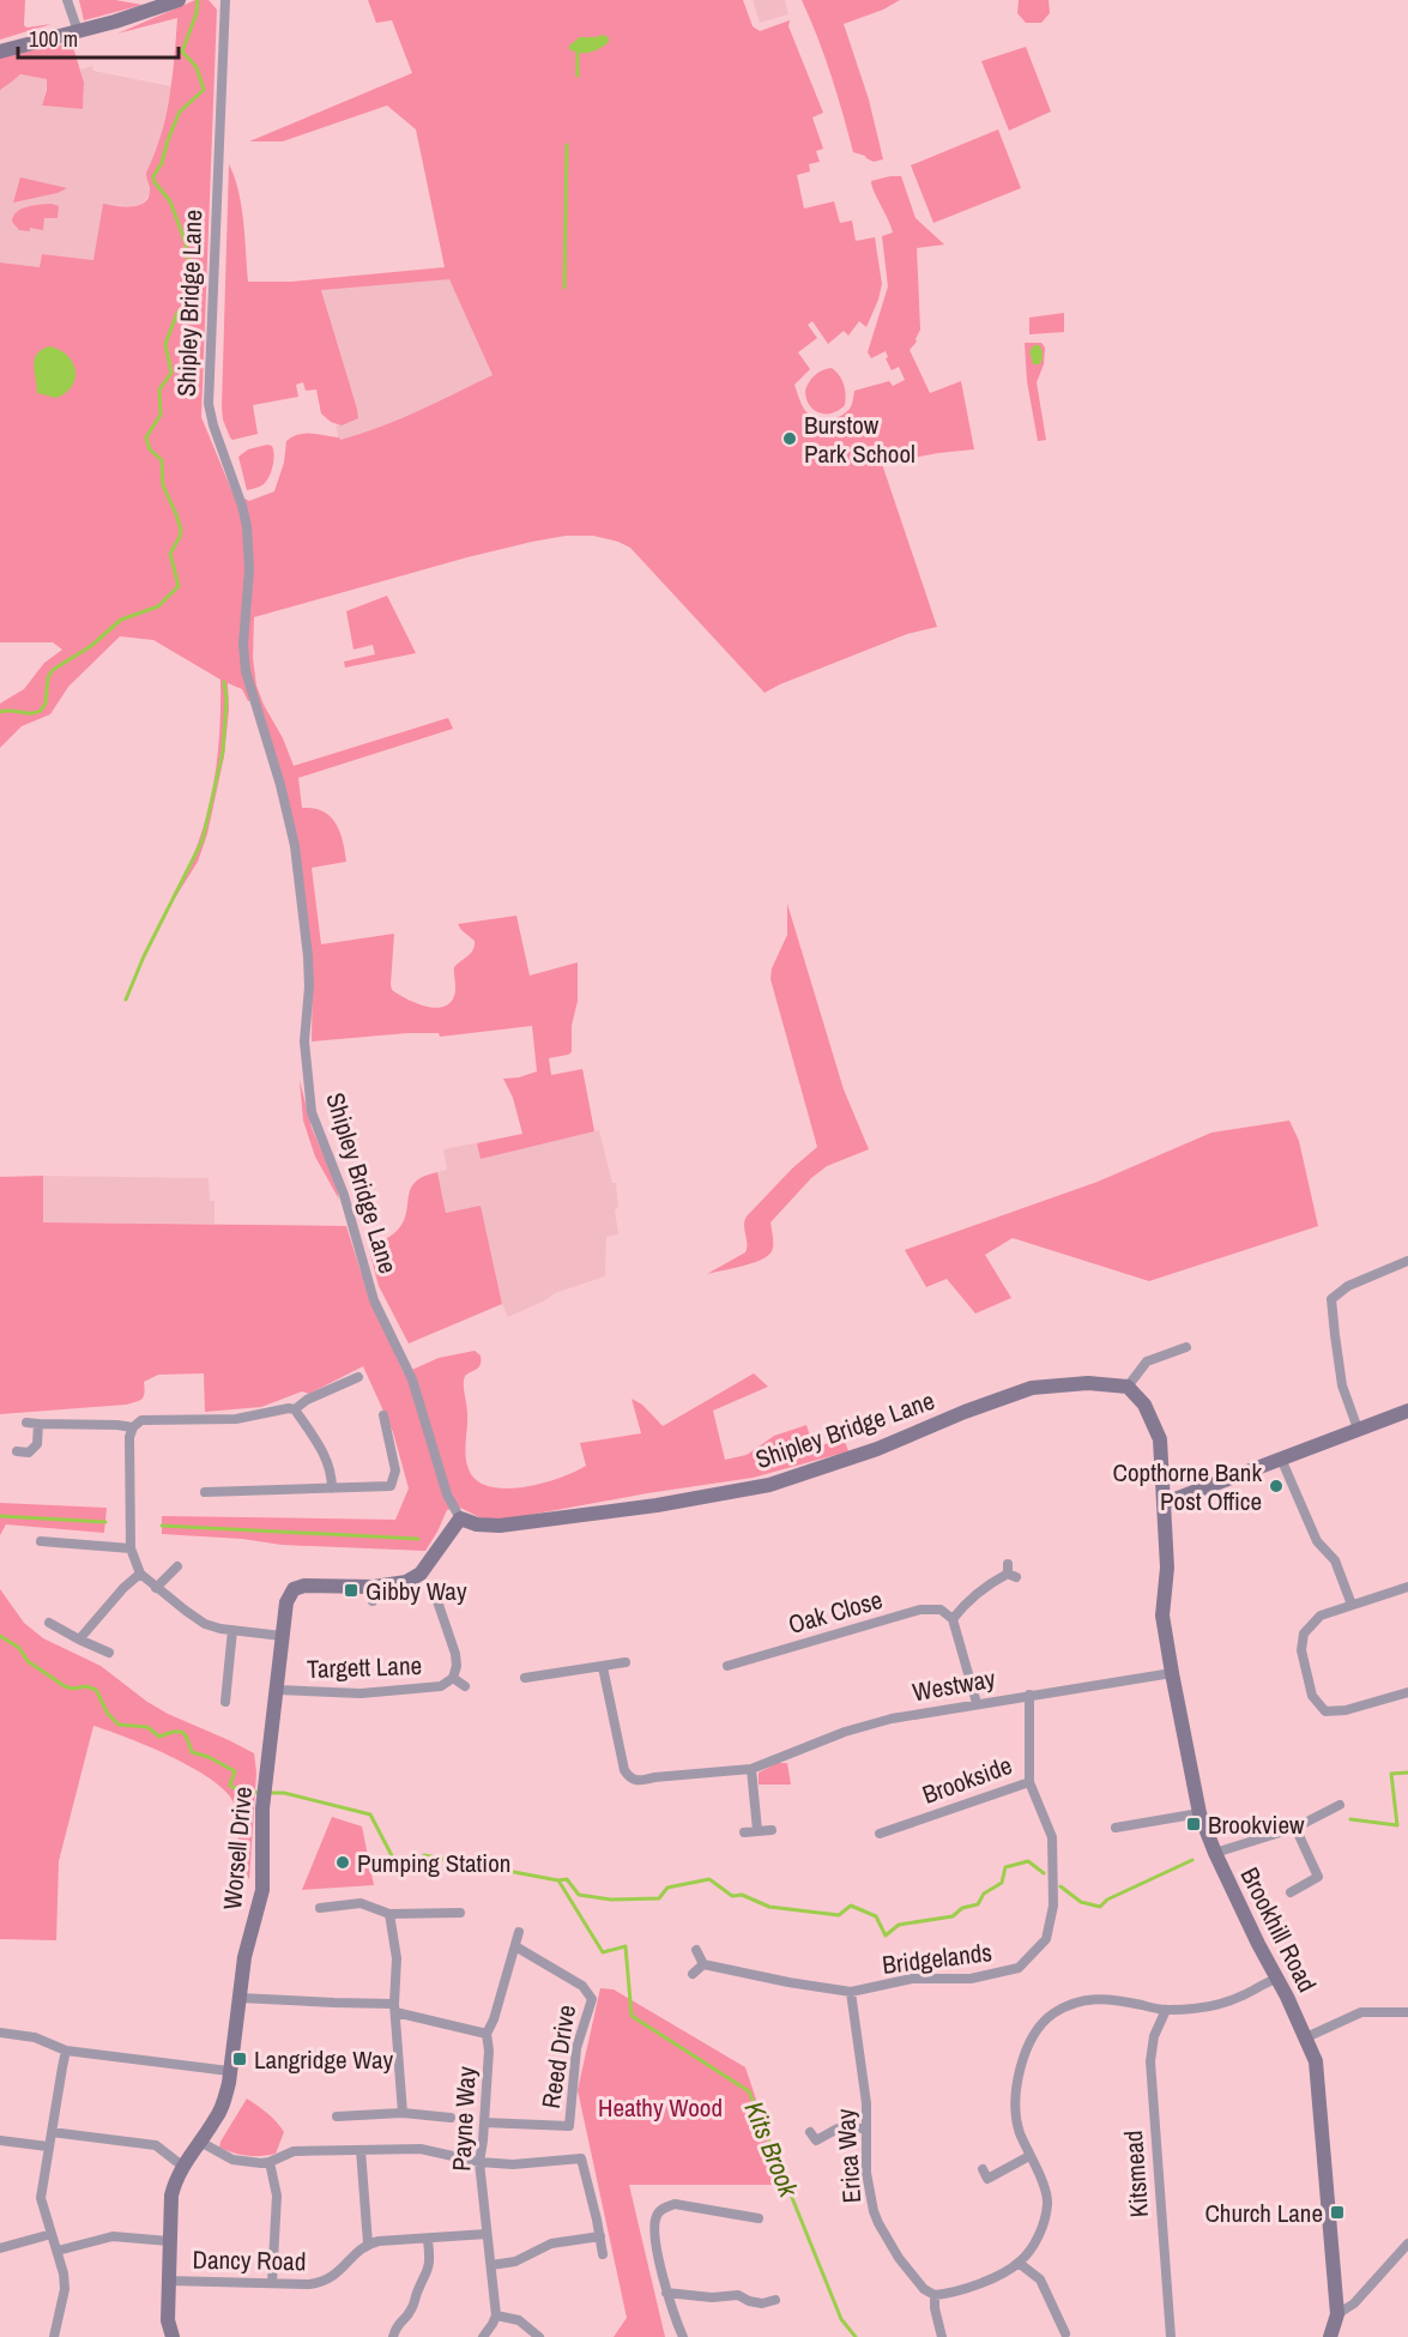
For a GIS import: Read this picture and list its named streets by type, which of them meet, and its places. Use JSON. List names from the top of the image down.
{
  "streets": {
    "street": [
      "Shipley Bridge Lane",
      "Oak Close",
      "Targett Lane",
      "Westway",
      "Brookside",
      "Worsell Drive",
      "Brookhill Road",
      "Bridgelands",
      "Reed Drive",
      "Payne Way",
      "Erica Way",
      "Kitsmead",
      "Dancy Road"
    ]
  },
  "crossings": [
    ["Shipley Bridge Lane", "Worsell Drive"],
    ["Targett Lane", "Worsell Drive"],
    ["Westway", "Brookside"],
    ["Westway", "Brookhill Road"],
    ["Brookside", "Bridgelands"],
    ["Worsell Drive", "Payne Way"],
    ["Worsell Drive", "Dancy Road"],
    ["Bridgelands", "Erica Way"],
    ["Reed Drive", "Payne Way"]
  ],
  "water": ["Kits Brook"],
  "parks": ["Heathy Wood"],
  "places": {
    "other": ["Burstow Park School", "Copthorne Bank Post Office", "Pumping Station"],
    "transit": [
      "Gibby Way",
      "Brookview",
      "Langridge Way",
      "Church Lane"
    ]
  },
  "scale_bar": "100 m"
}
